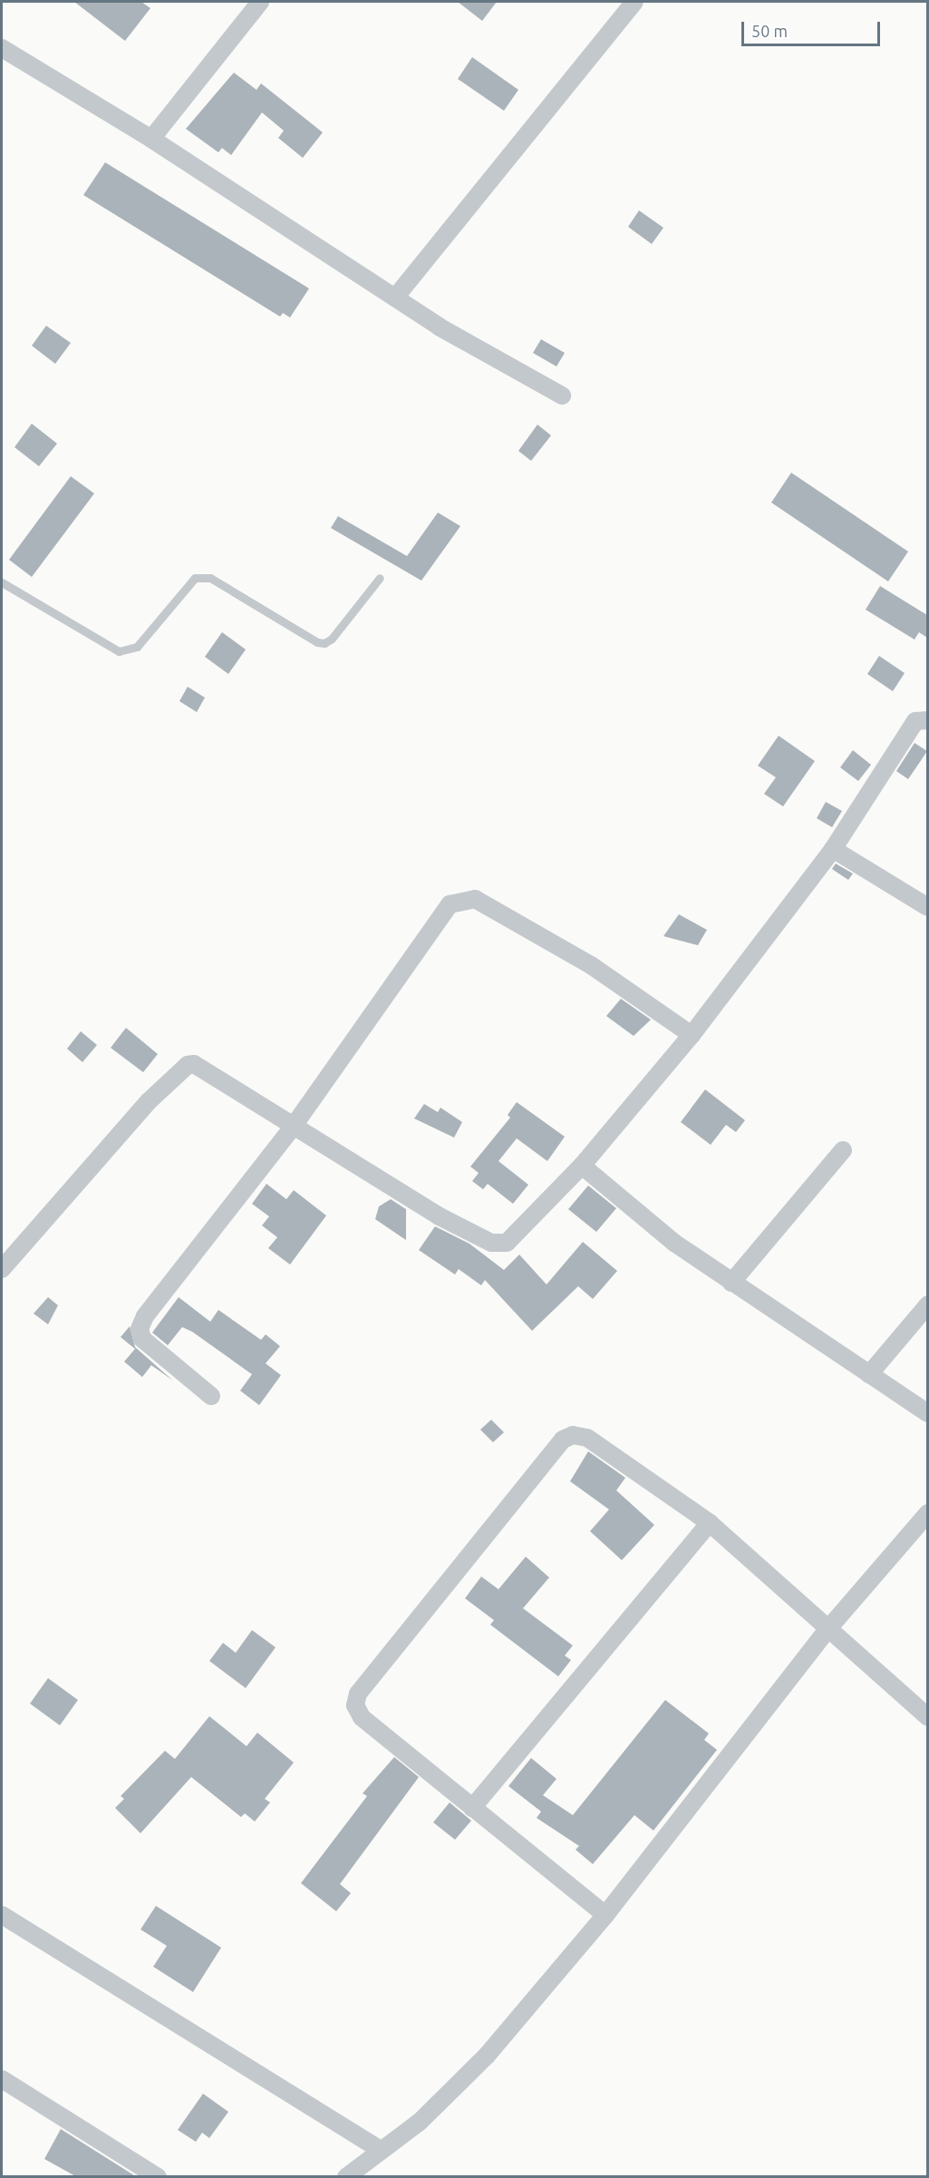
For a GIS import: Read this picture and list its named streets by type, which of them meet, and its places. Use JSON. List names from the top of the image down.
{
  "scale_bar": "50 m"
}
